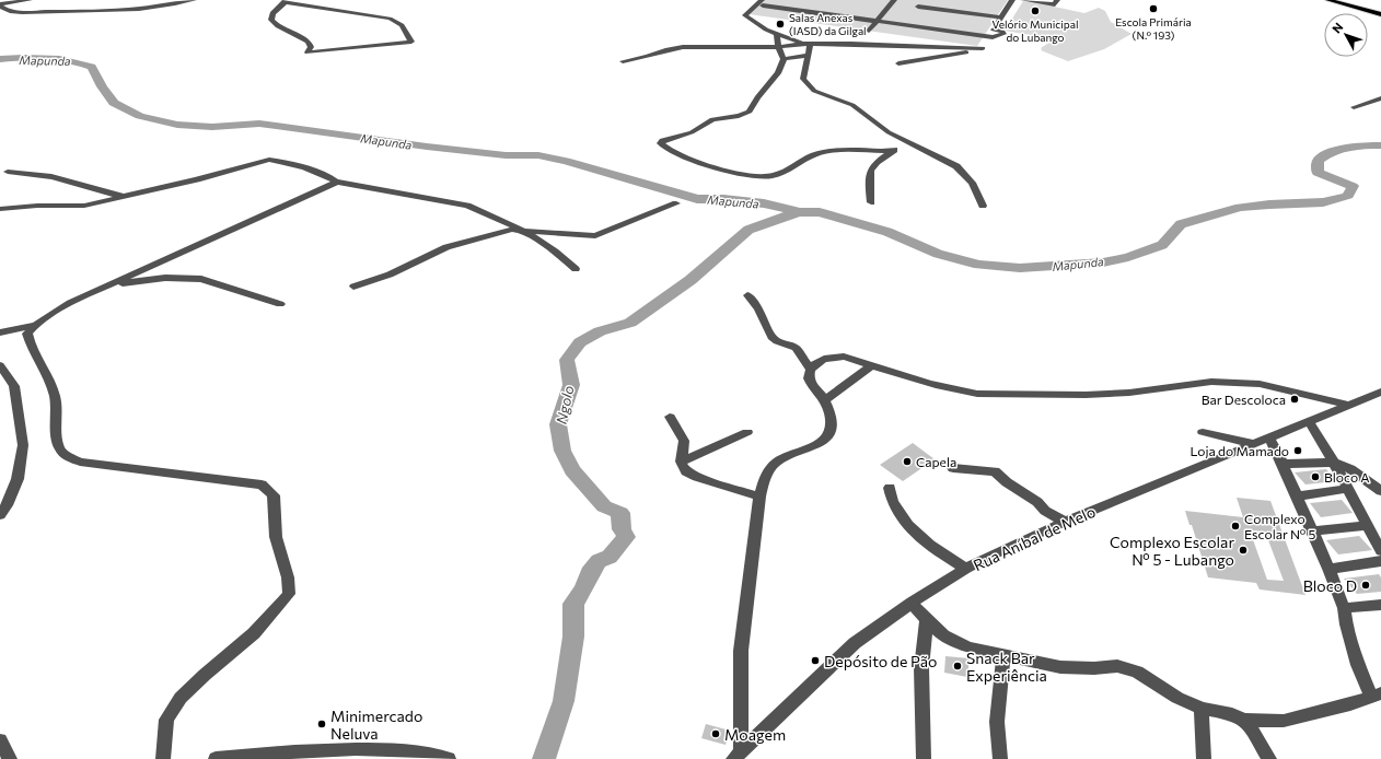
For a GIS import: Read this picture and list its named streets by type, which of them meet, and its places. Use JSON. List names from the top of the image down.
{
  "streets": {
    "street": ["Rua Aníbal de Melo"]
  },
  "water": ["Mapunda", "Ngolo"],
  "places": [
    "Escola Primária (N.º 193)",
    "Velório Municipal do Lubango",
    "Salas Anexas (IASD) da Gilgal",
    "Bar Descoloca",
    "Loja do Mamado",
    "Capela",
    "Bloco A",
    "Complexo Escolar Nº 5",
    "Complexo Escolar Nº 5 - Lubango",
    "Bloco D",
    "Depósito de Pão",
    "Snack Bar Experiência",
    "Minimercado Neluva",
    "Moagem"
  ],
  "north": "top left"
}
